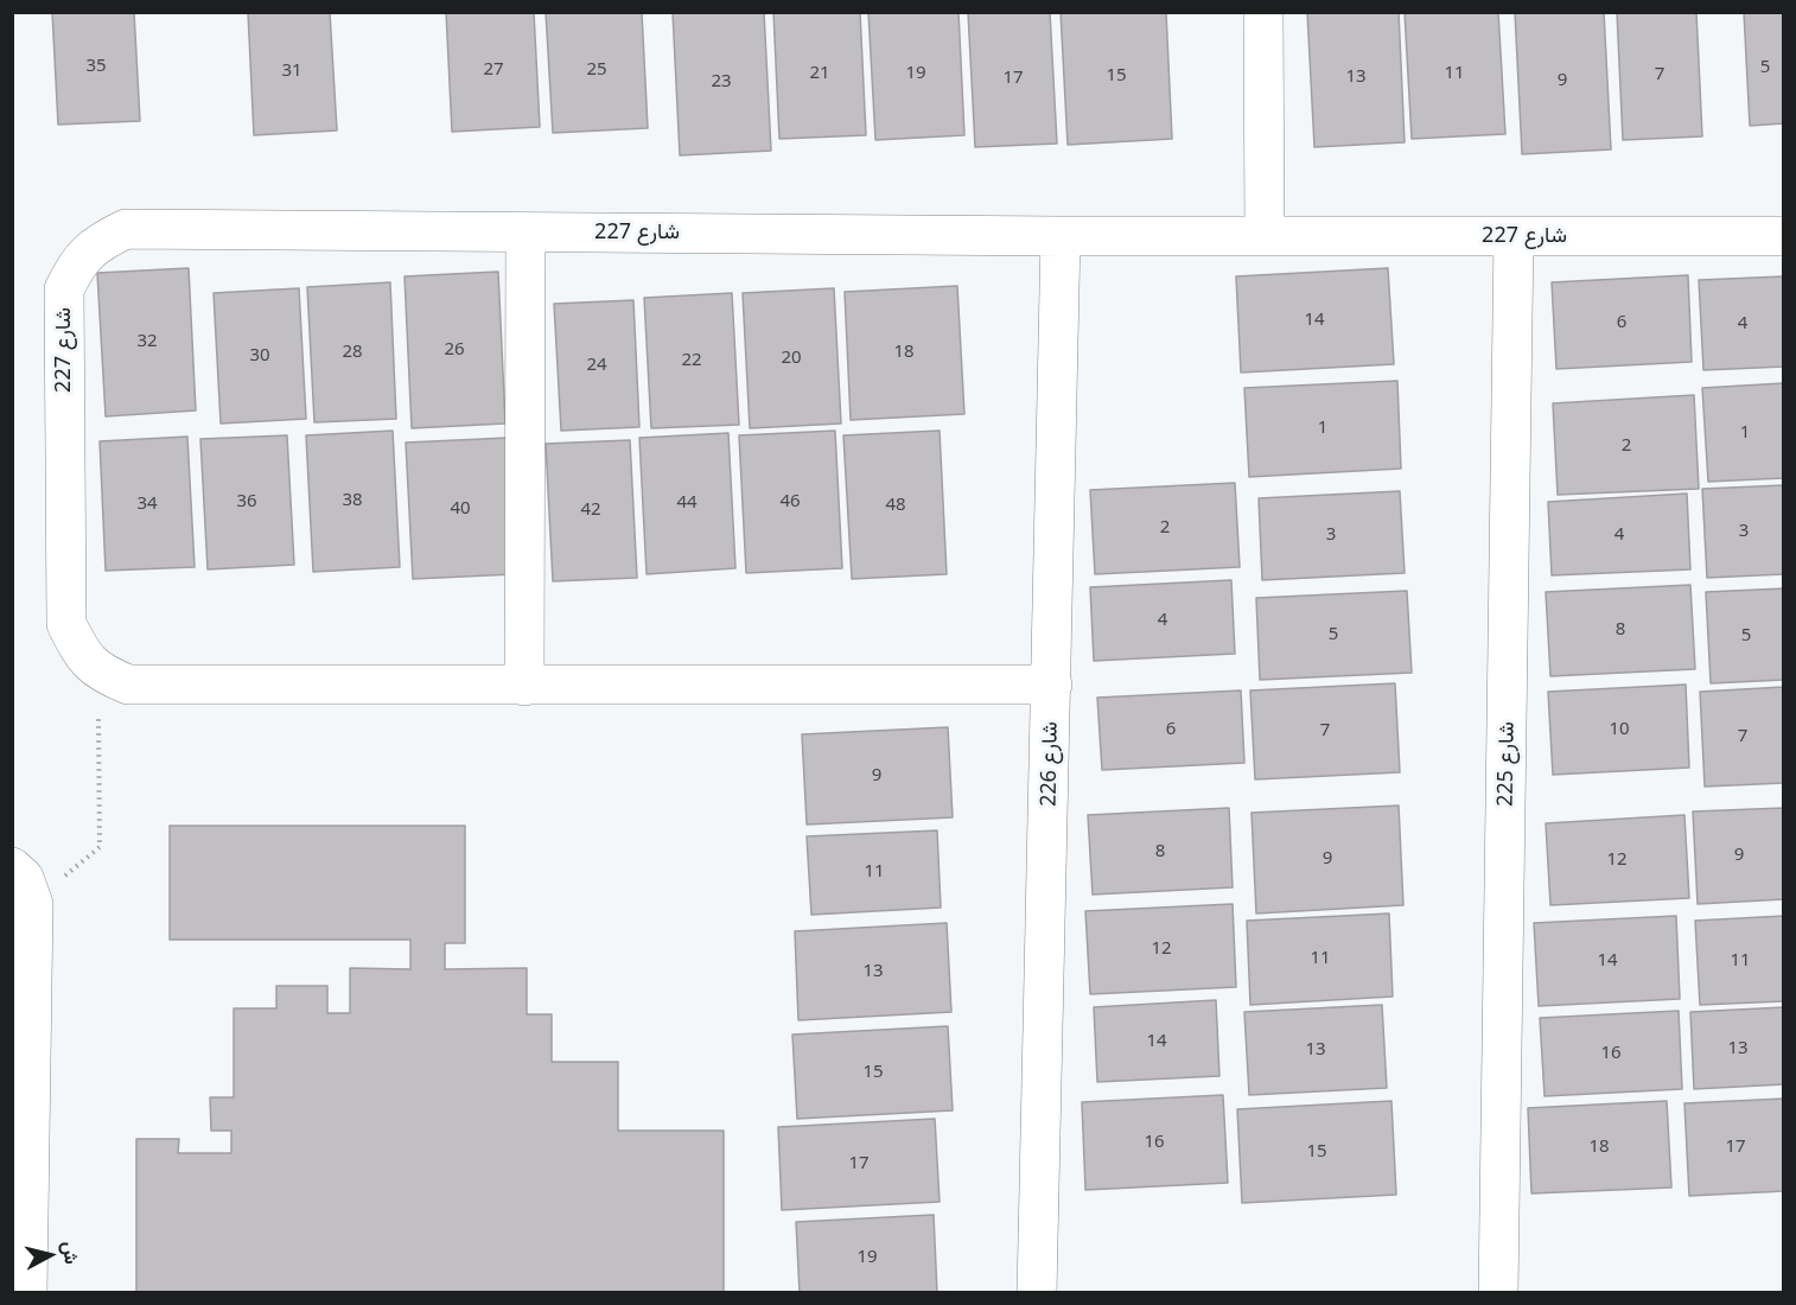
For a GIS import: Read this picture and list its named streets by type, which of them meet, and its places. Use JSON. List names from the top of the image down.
{
  "streets": {
    "street": ["شارع 227", "شارع 226", "شارع 225"]
  },
  "crossings": [
    ["شارع 227", "شارع 226"],
    ["شارع 227", "شارع 225"]
  ],
  "house_numbers": [
    "35",
    "5",
    "27",
    "25",
    "31",
    "21",
    "19",
    "11",
    "7",
    "15",
    "13",
    "17",
    "9",
    "23",
    "14",
    "6",
    "4",
    "32",
    "26",
    "28",
    "18",
    "30",
    "20",
    "22",
    "24",
    "1",
    "1",
    "2",
    "38",
    "36",
    "46",
    "44",
    "34",
    "48",
    "40",
    "42",
    "2",
    "3",
    "3",
    "4",
    "4",
    "8",
    "5",
    "5",
    "6",
    "10",
    "7",
    "7",
    "9",
    "8",
    "9",
    "9",
    "12",
    "11",
    "12",
    "11",
    "14",
    "11",
    "13",
    "14",
    "13",
    "13",
    "16",
    "15",
    "16",
    "18",
    "17",
    "15",
    "17",
    "19"
  ],
  "north": "right"
}
